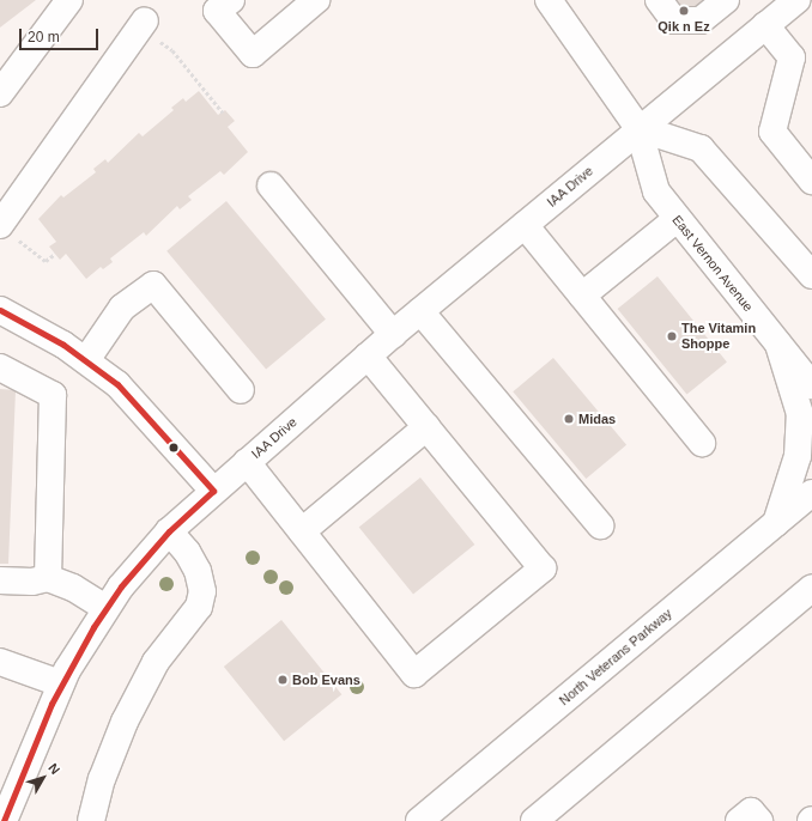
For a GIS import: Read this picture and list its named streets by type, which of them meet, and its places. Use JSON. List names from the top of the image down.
{
  "streets": {
    "main road": ["IAA Drive", "East Vernon Avenue", "North Veterans Parkway"]
  },
  "crossings": [
    ["IAA Drive", "East Vernon Avenue"]
  ],
  "places": [
    "Qik n Ez",
    "The Vitamin Shoppe",
    "Midas",
    "Bob Evans"
  ],
  "scale_bar": "20 m",
  "north": "top right"
}
